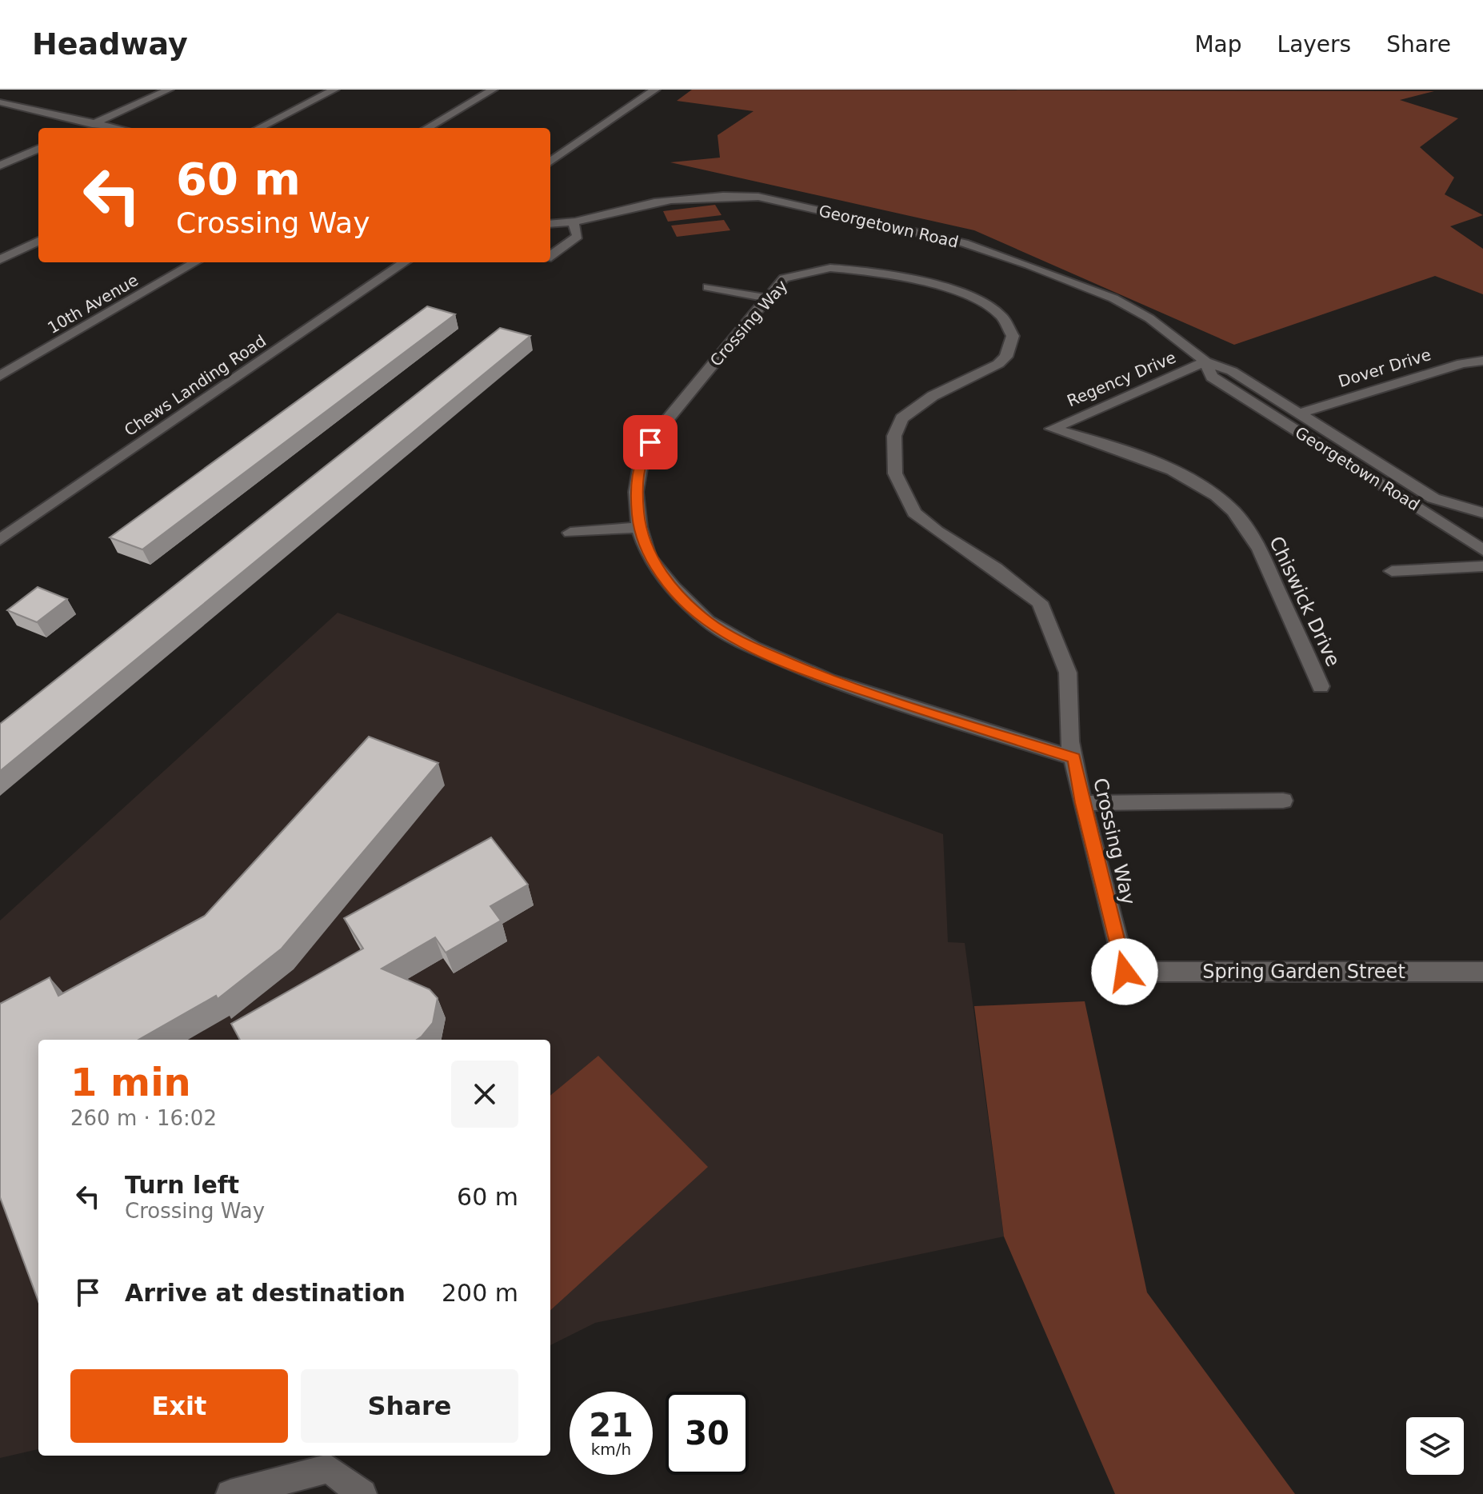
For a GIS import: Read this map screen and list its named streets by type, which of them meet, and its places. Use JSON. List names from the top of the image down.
{
  "streets": {
    "street": [
      "Georgetown Road",
      "10th Avenue",
      "Crossing Way",
      "Dover Drive",
      "Regency Drive",
      "Chews Landing Road",
      "Chiswick Drive",
      "Spring Garden Street"
    ]
  },
  "crossings": [
    ["Georgetown Road", "Dover Drive"],
    ["Georgetown Road", "Regency Drive"],
    ["Crossing Way", "Spring Garden Street"],
    ["Regency Drive", "Chiswick Drive"]
  ],
  "page": {
    "header": "Headway",
    "nav": ["Map", "Layers", "Share"],
    "turn": ["60 m", "Crossing Way"],
    "heading": ["1 min", "260 m · 16:02"],
    "list": [
      {
        "name": "Turn left",
        "note": "Crossing Way",
        "value": "60 m"
      },
      {
        "name": "Arrive at destination",
        "value": "200 m"
      }
    ],
    "buttons": ["Exit", "Share"],
    "speed": "21 km/h",
    "limit": "30"
  }
}
